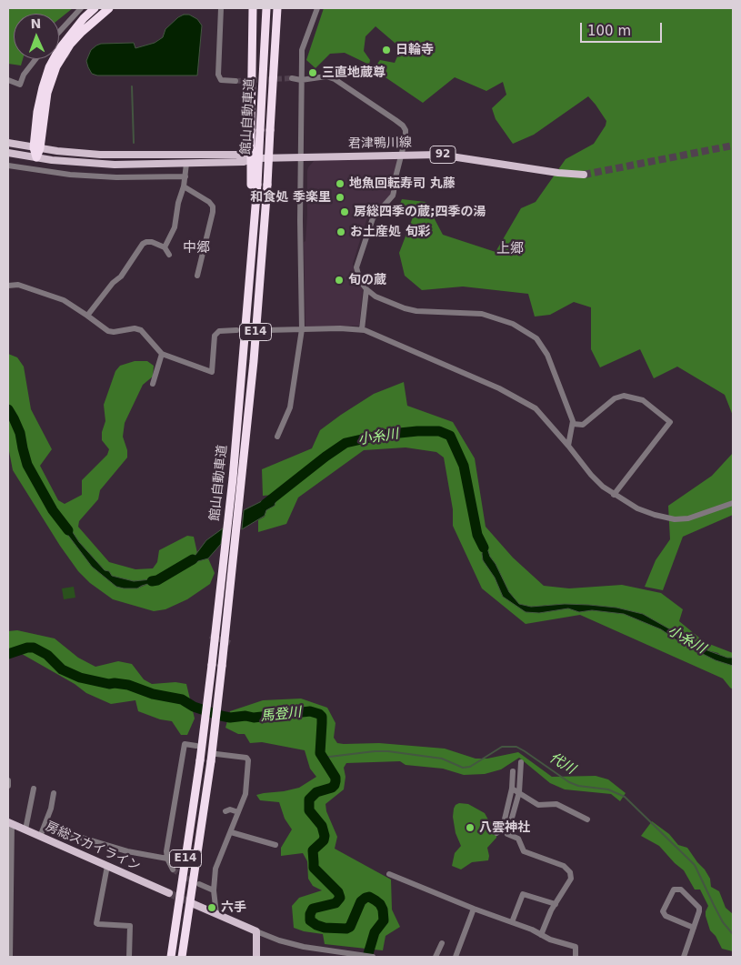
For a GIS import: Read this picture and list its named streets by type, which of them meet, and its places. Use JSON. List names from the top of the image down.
{
  "streets": {
    "highway": ["館山自動車道", "E14"],
    "main road": ["君津鴨川線", "92", "房総スカイライン"]
  },
  "districts": ["中郷", "上郷"],
  "water": ["小糸川", "馬登川", "代川"],
  "places": [
    "日輪寺",
    "三直地蔵尊",
    "地魚回転寿司 丸藤",
    "和食処 季楽里",
    "房総四季の蔵;四季の湯",
    "お土産処 旬彩",
    "旬の蔵",
    "八雲神社",
    "六手"
  ],
  "scale_bar": "100 m",
  "north": "top"
}
